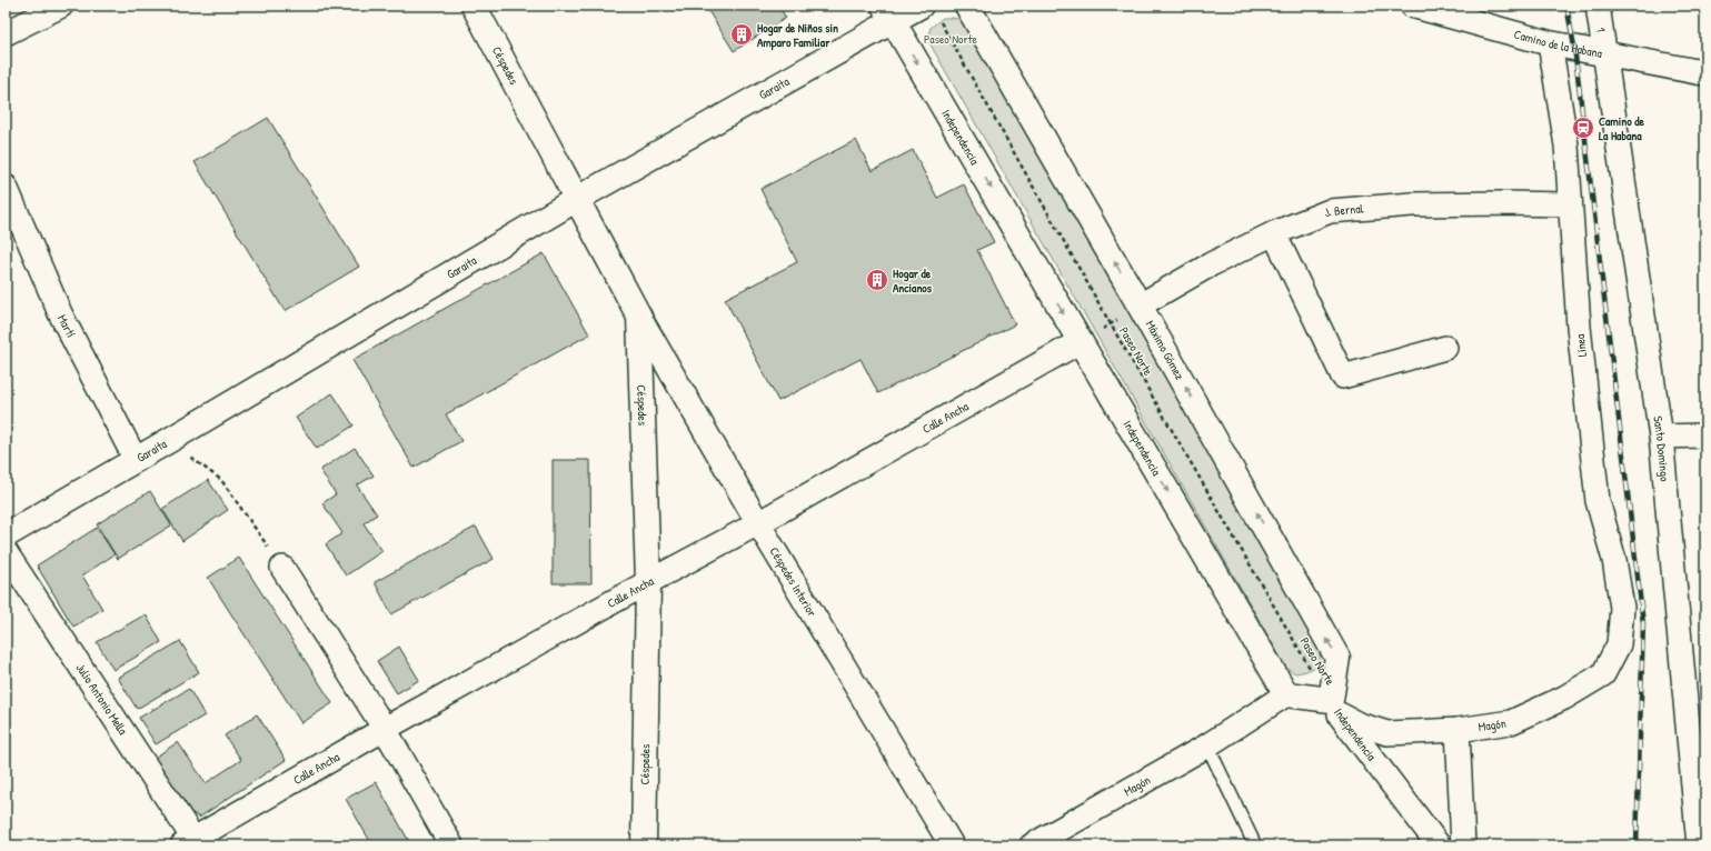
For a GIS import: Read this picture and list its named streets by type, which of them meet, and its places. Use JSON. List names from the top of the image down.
{
  "streets": {
    "street": [
      "1",
      "Camino de la Habana",
      "Céspedes",
      "Garaita",
      "Independencia",
      "J. Bernal",
      "Martí",
      "Línea",
      "Máximo Gómez",
      "Calle Ancha",
      "Santo Domingo",
      "Céspedes Interior",
      "Julio Antonio Mella",
      "Magón"
    ],
    "path": ["Paseo Norte"]
  },
  "crossings": [
    ["1", "Camino de la Habana"],
    ["1", "Santo Domingo"],
    ["Camino de la Habana", "Línea"],
    ["Camino de la Habana", "Santo Domingo"],
    ["Céspedes", "Garaita"],
    ["Céspedes", "Calle Ancha"],
    ["Céspedes", "Céspedes Interior"],
    ["Garaita", "Independencia"],
    ["Garaita", "Martí"],
    ["Independencia", "Máximo Gómez"],
    ["Independencia", "Paseo Norte"],
    ["Independencia", "Calle Ancha"],
    ["Independencia", "Magón"],
    ["J. Bernal", "Línea"],
    ["J. Bernal", "Máximo Gómez"],
    ["Línea", "Magón"],
    ["Máximo Gómez", "Paseo Norte"],
    ["Máximo Gómez", "Magón"],
    ["Paseo Norte", "Magón"],
    ["Calle Ancha", "Céspedes Interior"],
    ["Calle Ancha", "Julio Antonio Mella"]
  ],
  "one_way": ["Independencia", "Máximo Gómez"],
  "parks": ["Paseo Norte"],
  "places": {
    "building": ["Hogar de Niños sin Amparo Familiar", "Hogar de Ancianos"],
    "station": ["Camino de La Habana"]
  }
}
